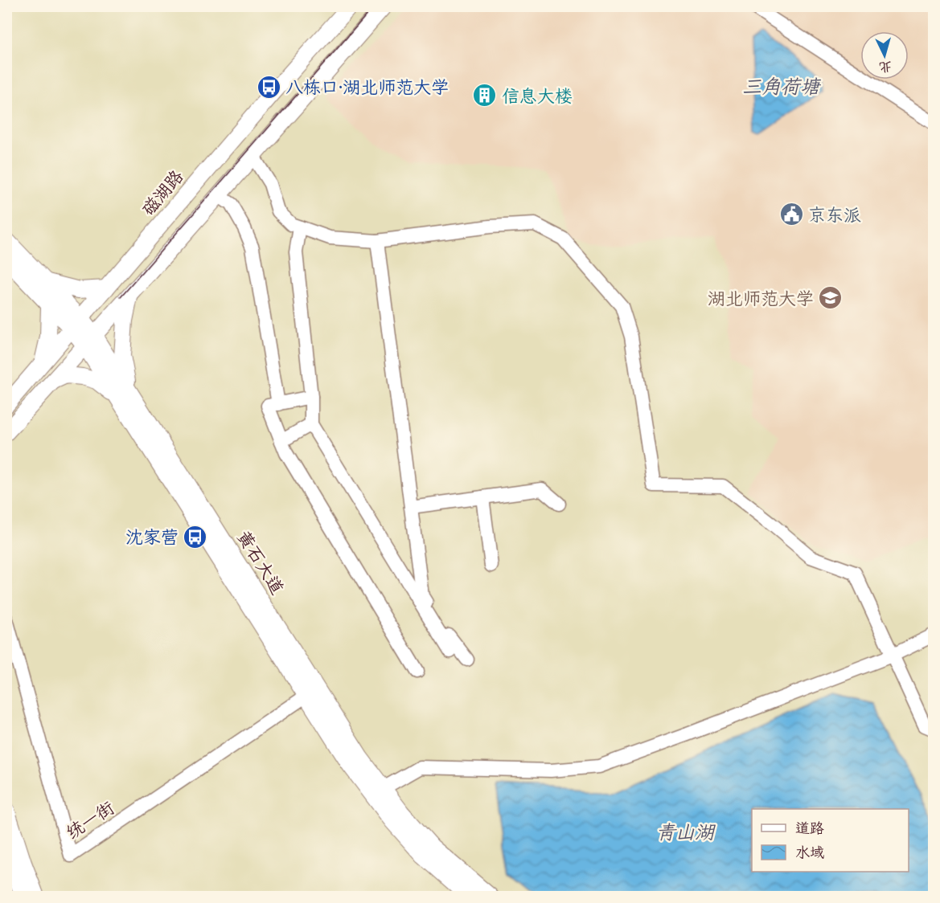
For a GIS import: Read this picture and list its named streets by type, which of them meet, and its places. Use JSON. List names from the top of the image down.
{
  "streets": {
    "main road": ["磁湖路", "黄石大道"],
    "street": ["统一街"]
  },
  "crossings": [
    ["磁湖路", "黄石大道"],
    ["黄石大道", "统一街"]
  ],
  "water": ["三角荷塘", "青山湖"],
  "places": {
    "bus stop": ["八栋口·湖北师范大学", "沈家营"],
    "building": ["信息大楼"],
    "public building": ["京东派"],
    "school or university": ["湖北师范大学"]
  },
  "legend": ["道路", "水域"],
  "north": "bottom"
}
